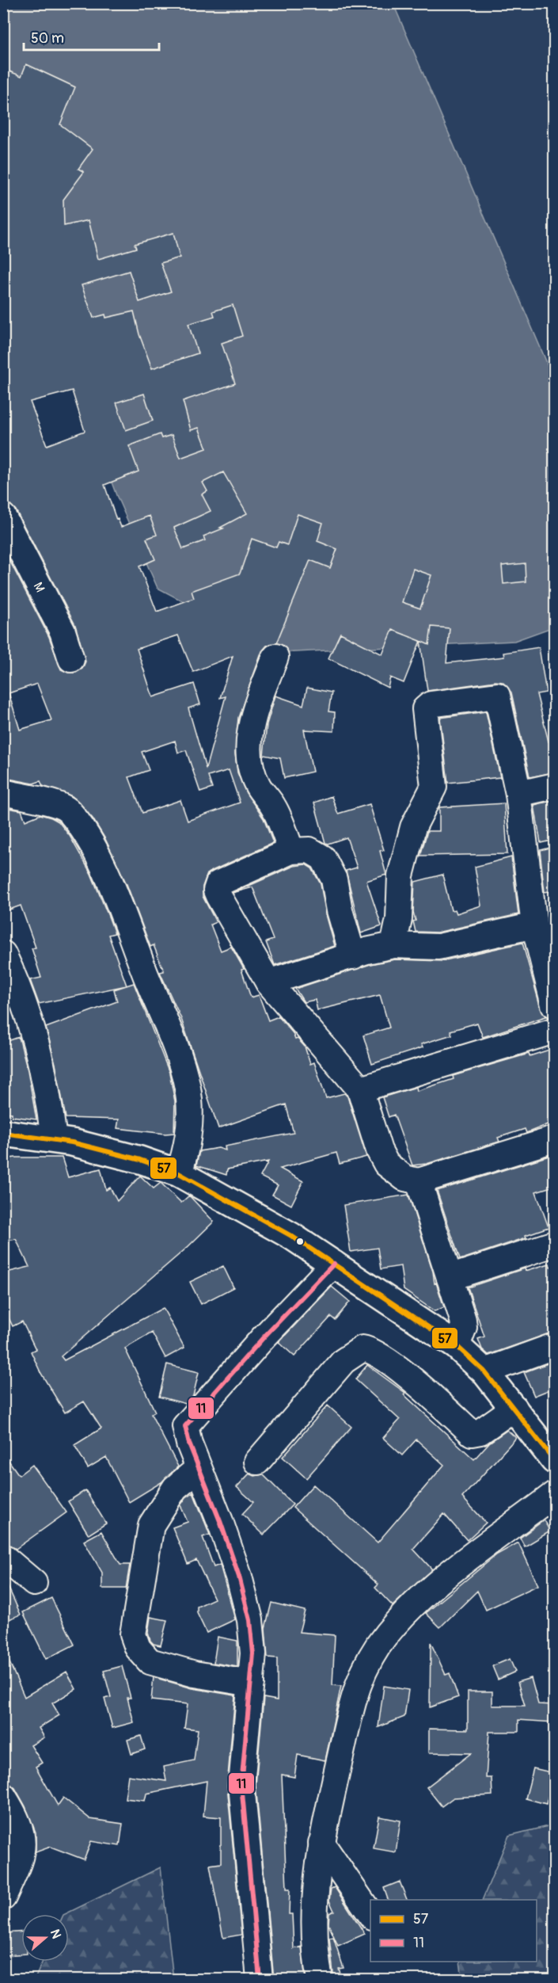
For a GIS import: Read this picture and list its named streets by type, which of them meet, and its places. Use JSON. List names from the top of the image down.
{
  "streets": {
    "street": ["M"]
  },
  "lines": ["transit line 57", "transit line 11"],
  "legend": ["57", "11"],
  "scale_bar": "50 m",
  "north": "right"
}
